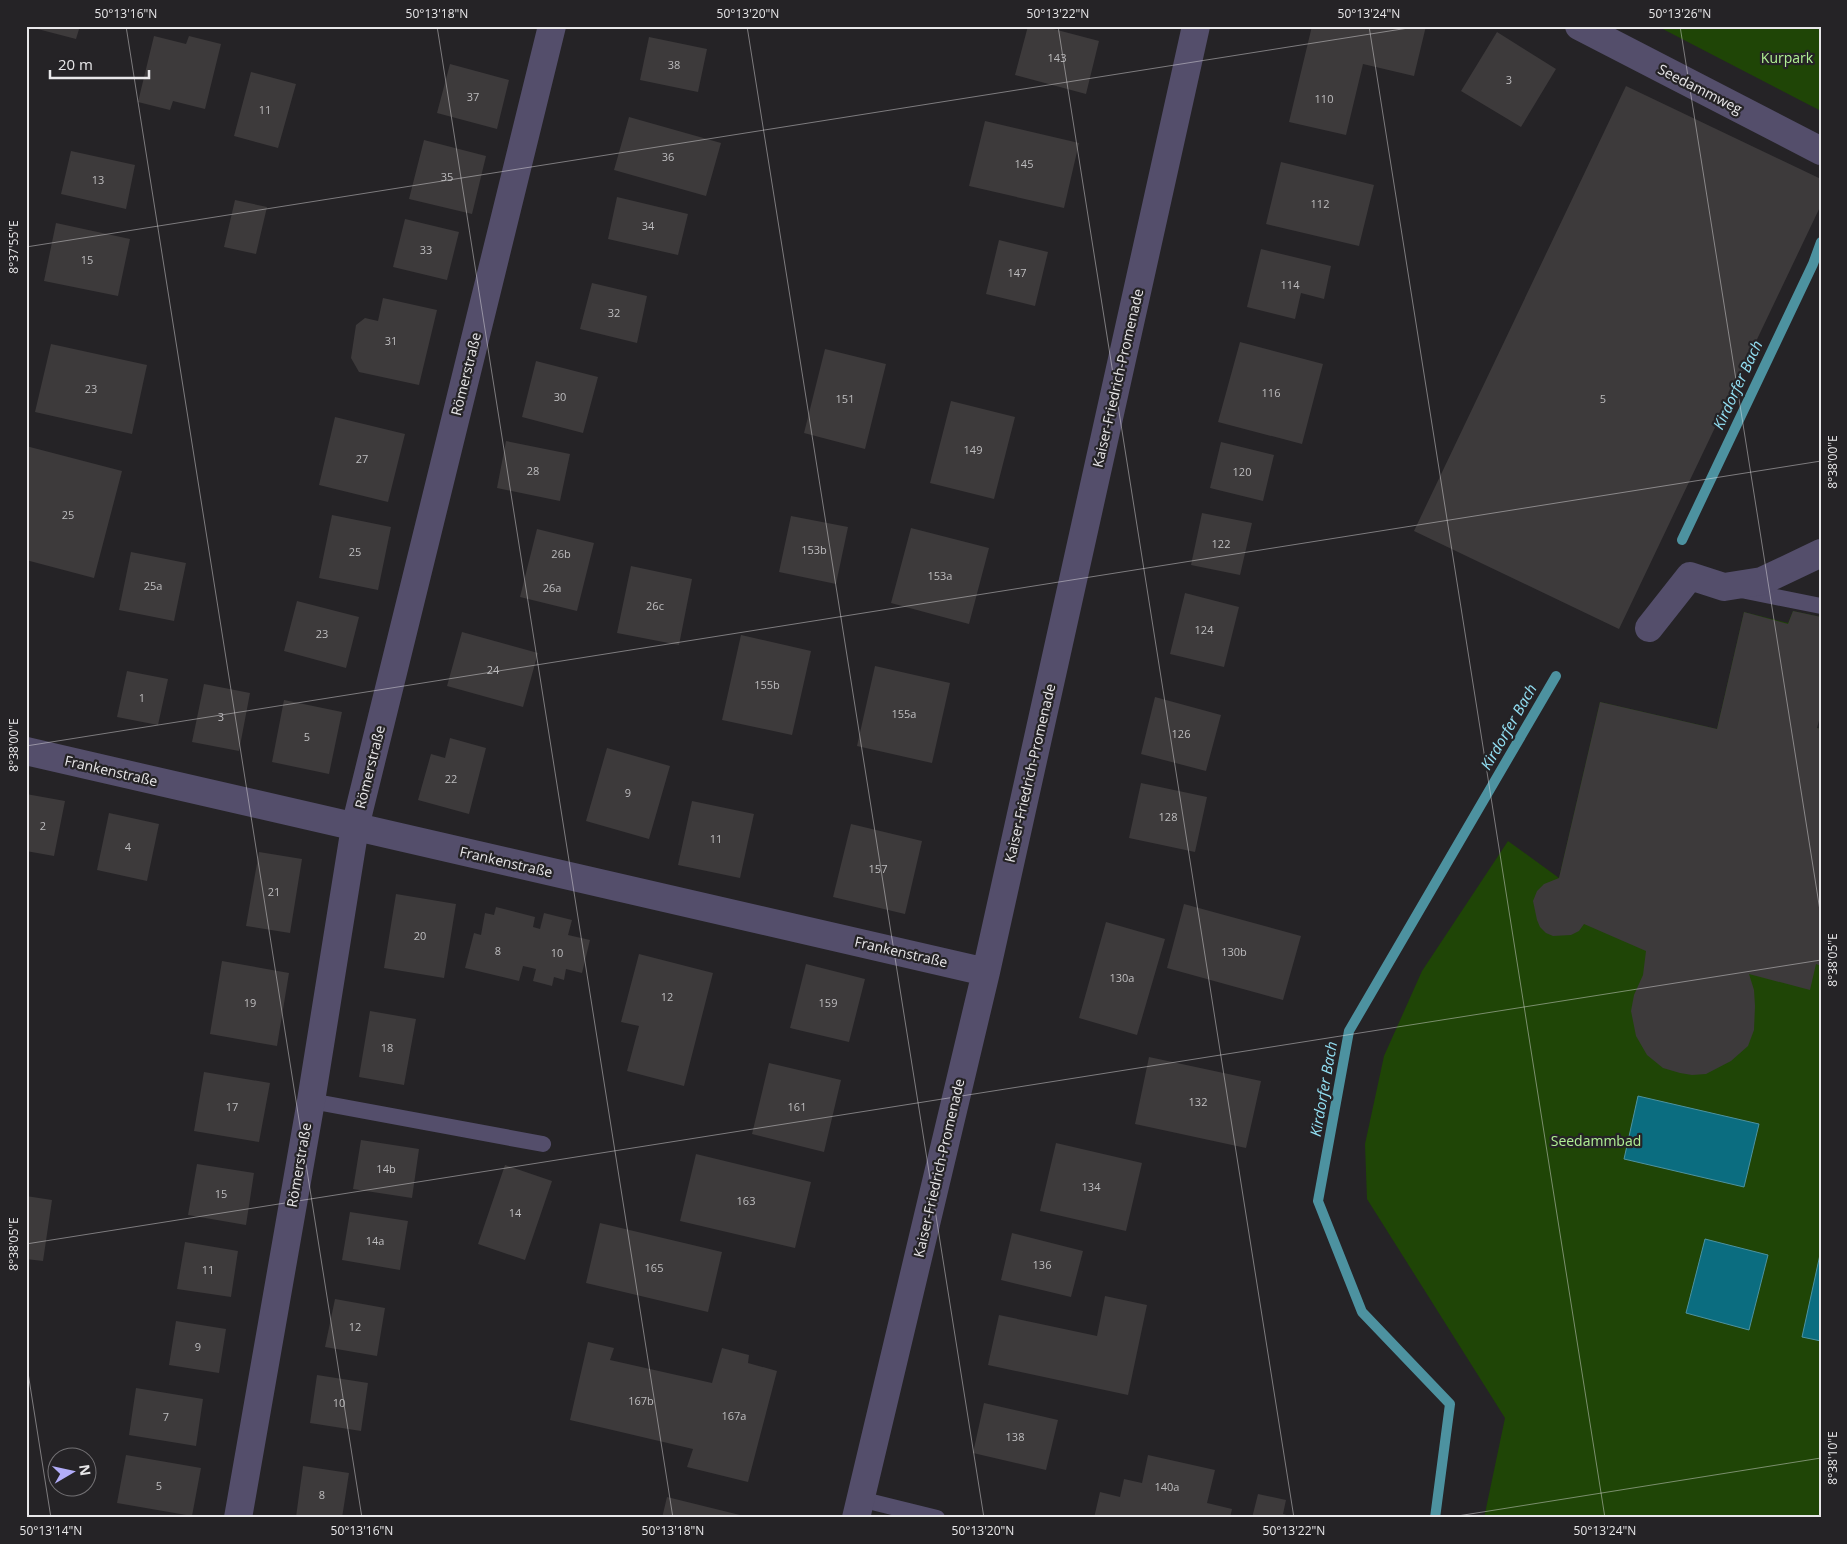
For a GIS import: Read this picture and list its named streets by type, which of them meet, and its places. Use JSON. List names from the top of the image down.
{
  "streets": {
    "street": [
      "Seedammweg",
      "Römerstraße",
      "Kaiser-Friedrich-Promenade",
      "Frankenstraße"
    ]
  },
  "crossings": [
    ["Römerstraße", "Frankenstraße"],
    ["Kaiser-Friedrich-Promenade", "Frankenstraße"]
  ],
  "water": ["Kirdorfer Bach"],
  "parks": ["Kurpark", "Seedammbad"],
  "house_numbers": [
    "143",
    "38",
    "3",
    "37",
    "110",
    "11",
    "36",
    "145",
    "35",
    "13",
    "112",
    "34",
    "33",
    "15",
    "147",
    "114",
    "32",
    "31",
    "23",
    "116",
    "30",
    "151",
    "5",
    "149",
    "27",
    "28",
    "120",
    "25",
    "122",
    "153b",
    "25",
    "26b",
    "153a",
    "25a",
    "26a",
    "26c",
    "124",
    "23",
    "24",
    "155b",
    "1",
    "155a",
    "3",
    "126",
    "5",
    "22",
    "9",
    "128",
    "2",
    "11",
    "4",
    "157",
    "21",
    "20",
    "8",
    "130b",
    "10",
    "130a",
    "12",
    "19",
    "159",
    "18",
    "132",
    "17",
    "161",
    "14b",
    "134",
    "15",
    "163",
    "14",
    "14a",
    "136",
    "165",
    "11",
    "12",
    "9",
    "167b",
    "10",
    "167a",
    "7",
    "138",
    "5",
    "140a",
    "8"
  ],
  "scale_bar": "20 m",
  "north": "right",
  "coordinates": [
    "50°13'16\"N",
    "50°13'18\"N",
    "50°13'20\"N",
    "50°13'22\"N",
    "50°13'24\"N",
    "50°13'26\"N",
    "8°37'55\"E",
    "8°38'00\"E",
    "8°38'05\"E",
    "8°38'10\"E",
    "50°13'14\"N"
  ]
}
